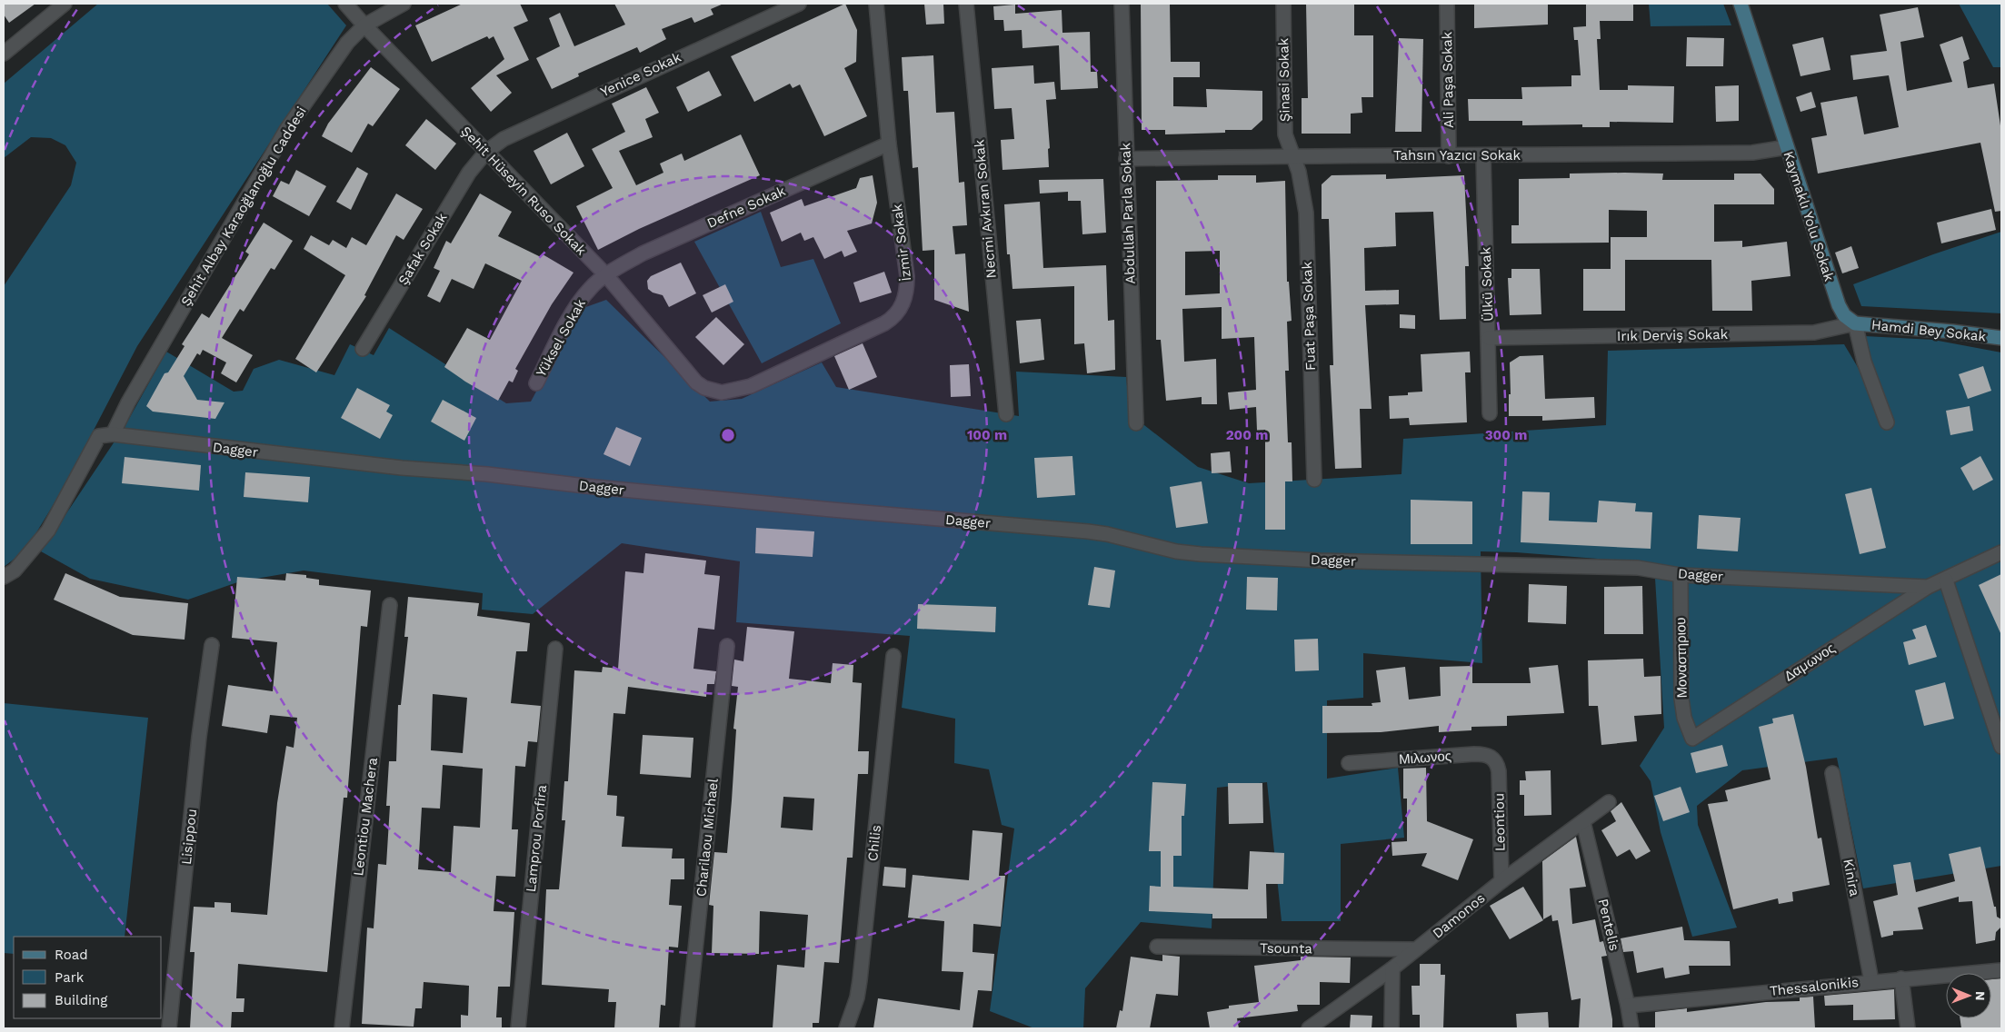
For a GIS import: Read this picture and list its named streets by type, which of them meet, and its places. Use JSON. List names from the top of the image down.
{
  "streets": {
    "street": [
      "Yenice Sokak",
      "Şinasi Sokak",
      "Ali Paşa Sokak",
      "Tahsın Yazıcı Sokak",
      "Şehit Hüseyin Ruso Sokak",
      "Şehit Albay Karaoğlanoğlu Caddesi",
      "Defne Sokak",
      "Necmi Avkıran Sokak",
      "Abdullah Parla Sokak",
      "Kaymaklı Yolu Sokak",
      "İzmir Sokak",
      "Şafak Sokak",
      "Ülkü Sokak",
      "Fuat Paşa Sokak",
      "Hamdi Bey Sokak",
      "Irık Derviş Sokak",
      "Yüksel Sokak",
      "Dagger",
      "Μοναστηριου",
      "Δαμωνος",
      "Μιλωνος",
      "Leontiou Machera",
      "Leontiou",
      "Lisippou",
      "Charilaou Michael",
      "Lamprou Porfira",
      "Chilis",
      "Kinira",
      "Damonos",
      "Pentelis",
      "Tsounta",
      "Thessalonikis"
    ]
  },
  "crossings": [
    ["Yenice Sokak", "Şehit Hüseyin Ruso Sokak"],
    ["Yenice Sokak", "Şafak Sokak"],
    ["Şinasi Sokak", "Tahsın Yazıcı Sokak"],
    ["Şinasi Sokak", "Fuat Paşa Sokak"],
    ["Ali Paşa Sokak", "Tahsın Yazıcı Sokak"],
    ["Tahsın Yazıcı Sokak", "Abdullah Parla Sokak"],
    ["Tahsın Yazıcı Sokak", "Kaymaklı Yolu Sokak"],
    ["Tahsın Yazıcı Sokak", "Ülkü Sokak"],
    ["Tahsın Yazıcı Sokak", "Fuat Paşa Sokak"],
    ["Şehit Hüseyin Ruso Sokak", "Şehit Albay Karaoğlanoğlu Caddesi"],
    ["Şehit Hüseyin Ruso Sokak", "Defne Sokak"],
    ["Şehit Hüseyin Ruso Sokak", "İzmir Sokak"],
    ["Şehit Hüseyin Ruso Sokak", "Şafak Sokak"],
    ["Şehit Hüseyin Ruso Sokak", "Yüksel Sokak"],
    ["Şehit Albay Karaoğlanoğlu Caddesi", "Dagger"],
    ["Defne Sokak", "İzmir Sokak"],
    ["Defne Sokak", "Yüksel Sokak"],
    ["Kaymaklı Yolu Sokak", "Hamdi Bey Sokak"],
    ["Kaymaklı Yolu Sokak", "Irık Derviş Sokak"],
    ["Ülkü Sokak", "Irık Derviş Sokak"],
    ["Hamdi Bey Sokak", "Irık Derviş Sokak"],
    ["Dagger", "Μοναστηριου"],
    ["Dagger", "Δαμωνος"],
    ["Μοναστηριου", "Δαμωνος"],
    ["Μιλωνος", "Leontiou"],
    ["Leontiou", "Damonos"],
    ["Kinira", "Thessalonikis"],
    ["Damonos", "Pentelis"],
    ["Damonos", "Tsounta"],
    ["Pentelis", "Thessalonikis"]
  ],
  "legend": ["Road", "Park", "Building"],
  "north": "right",
  "rings": ["100 m", "200 m", "300 m"]
}
